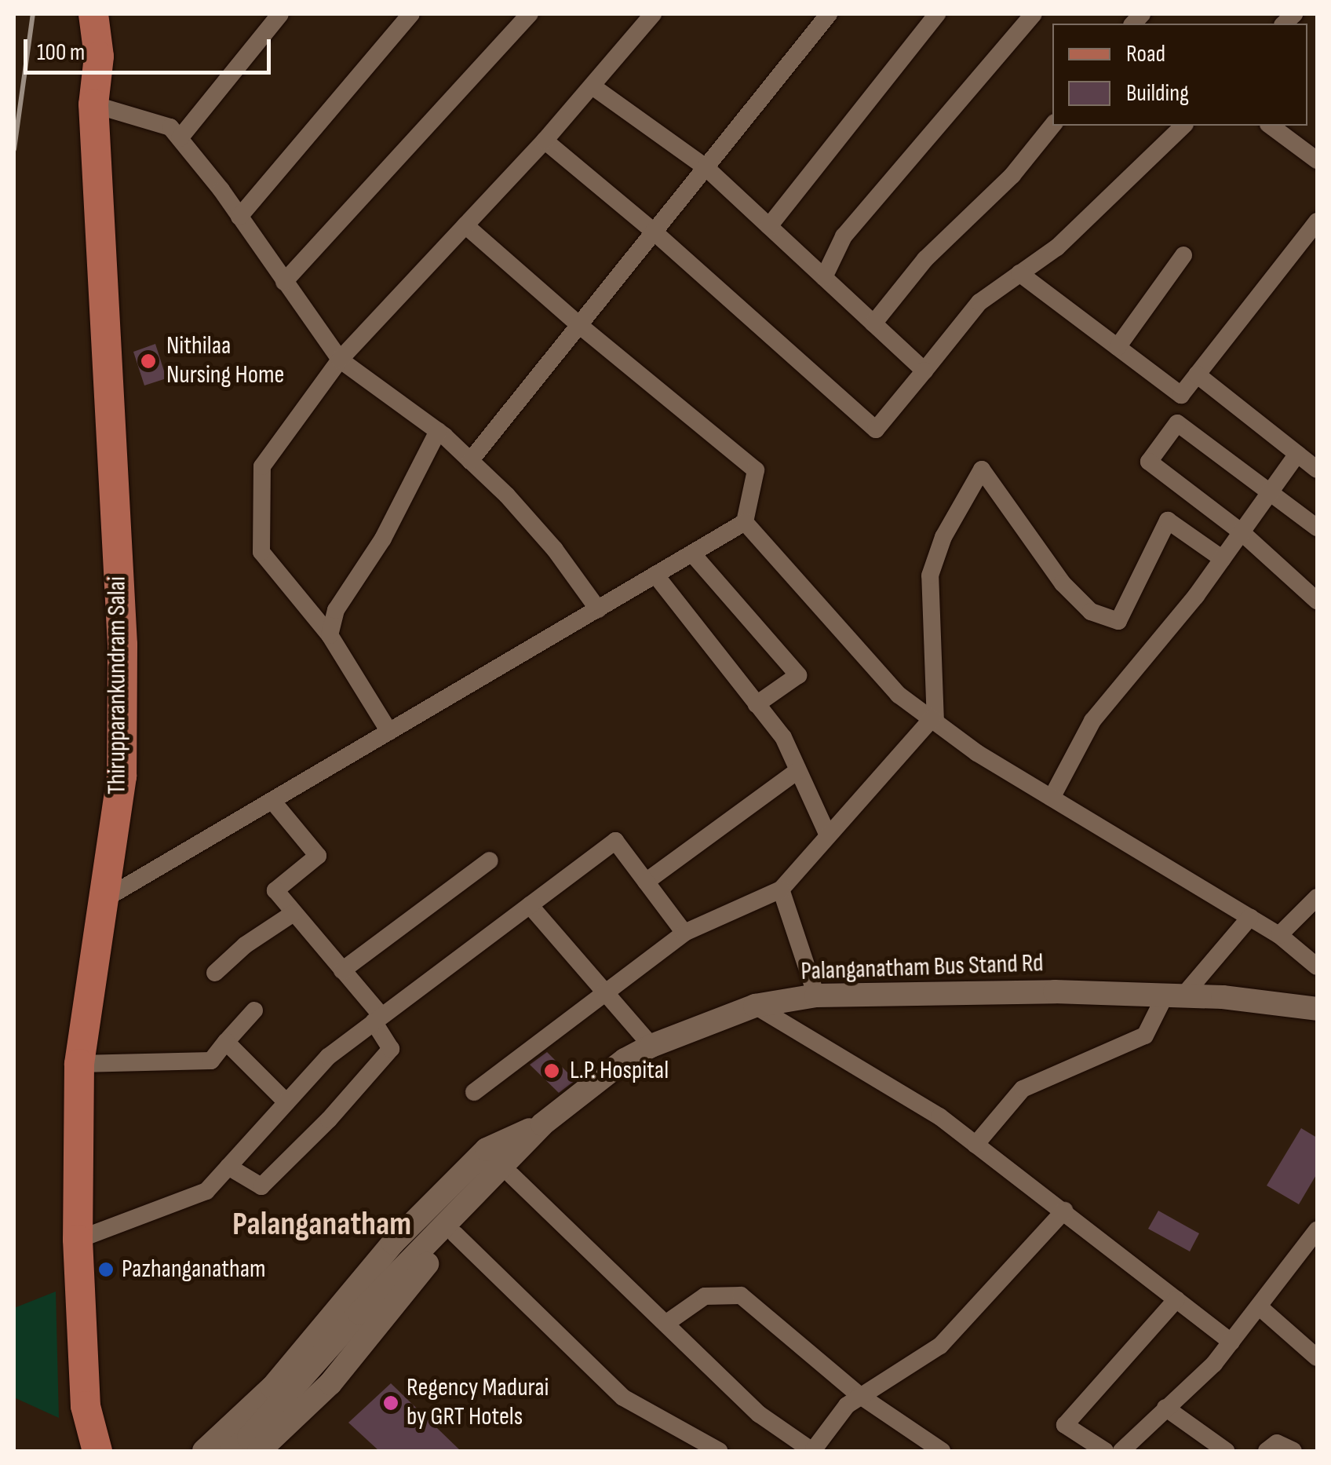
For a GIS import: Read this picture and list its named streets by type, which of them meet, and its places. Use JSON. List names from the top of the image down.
{
  "streets": {
    "main road": ["Thirupparankundram Salai"],
    "street": ["Palanganatham Bus Stand Rd"]
  },
  "districts": ["Palanganatham"],
  "places": [
    "Nithilaa Nursing Home",
    "L.P. Hospital",
    "Pazhanganatham",
    "Regency Madurai by GRT Hotels"
  ],
  "legend": ["Road", "Building"],
  "scale_bar": "100 m"
}
